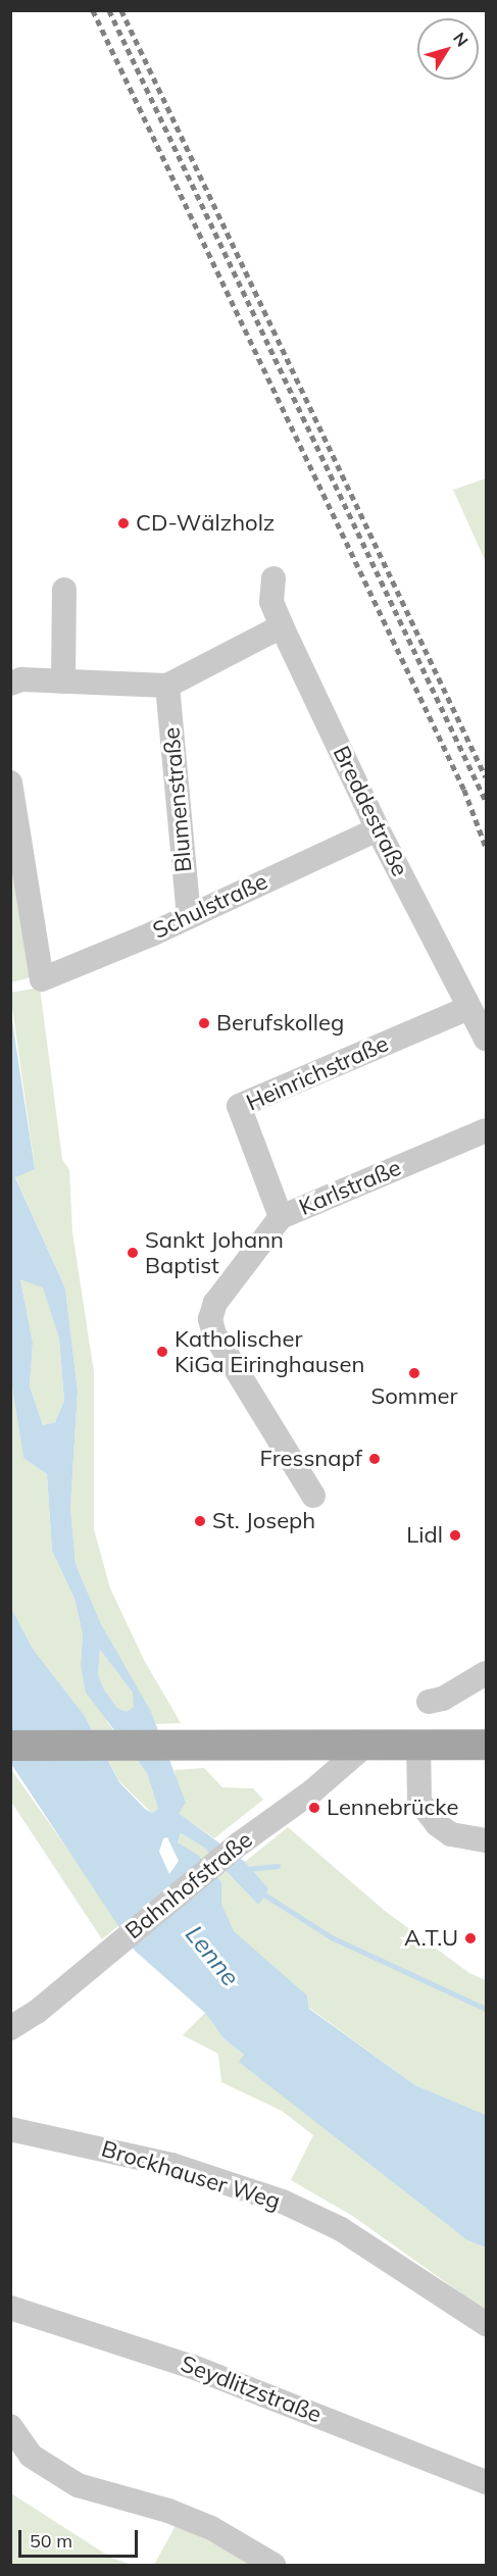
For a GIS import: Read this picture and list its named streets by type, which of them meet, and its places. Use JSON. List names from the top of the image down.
{
  "streets": {
    "street": [
      "Blumenstraße",
      "Breddestraße",
      "Schulstraße",
      "Heinrichstraße",
      "Karlstraße",
      "Bahnhofstraße",
      "Brockhauser Weg",
      "Seydlitzstraße"
    ]
  },
  "crossings": [
    ["Blumenstraße", "Schulstraße"],
    ["Breddestraße", "Schulstraße"],
    ["Breddestraße", "Heinrichstraße"],
    ["Heinrichstraße", "Karlstraße"]
  ],
  "water": ["Lenne"],
  "places": [
    "CD-Wälzholz",
    "Berufskolleg",
    "Sankt Johann Baptist",
    "Katholischer KiGa Eiringhausen",
    "Sommer",
    "Fressnapf",
    "St. Joseph",
    "Lidl",
    "Lennebrücke",
    "A.T.U"
  ],
  "scale_bar": "50 m",
  "north": "top right"
}
